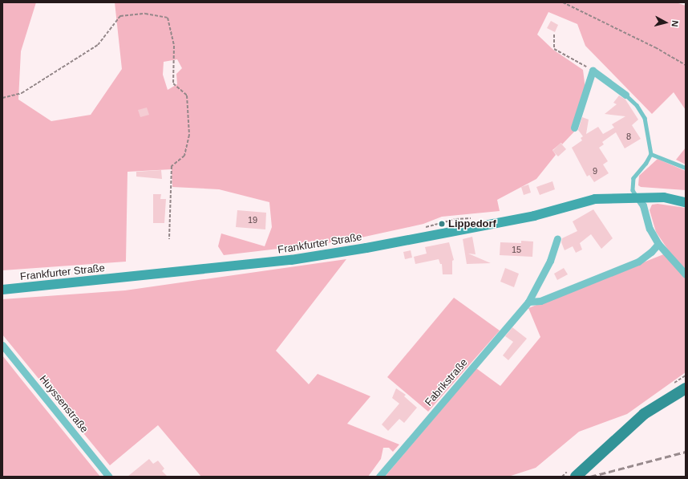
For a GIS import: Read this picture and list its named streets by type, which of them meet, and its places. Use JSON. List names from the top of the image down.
{
  "streets": {
    "main road": ["Frankfurter Straße"],
    "street": ["Fabrikstraße", "Huyssenstraße"]
  },
  "places": ["Lippedorf"],
  "house_numbers": [
    "8",
    "9",
    "19",
    "15"
  ],
  "north": "right"
}
